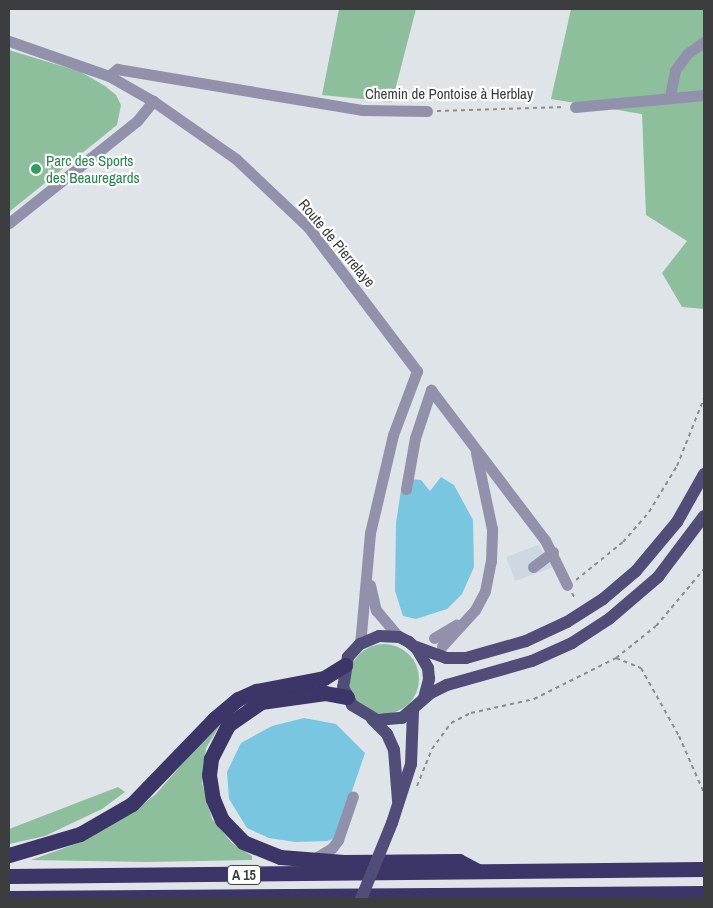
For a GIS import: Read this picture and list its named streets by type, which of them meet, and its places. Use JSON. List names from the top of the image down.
{
  "streets": {
    "highway": ["A 15"],
    "street": ["Chemin de Pontoise à Herblay", "Route de Pierrelaye"]
  },
  "crossings": [
    ["Chemin de Pontoise à Herblay", "Route de Pierrelaye"]
  ],
  "places": ["Parc des Sports des Beauregards"]
}
